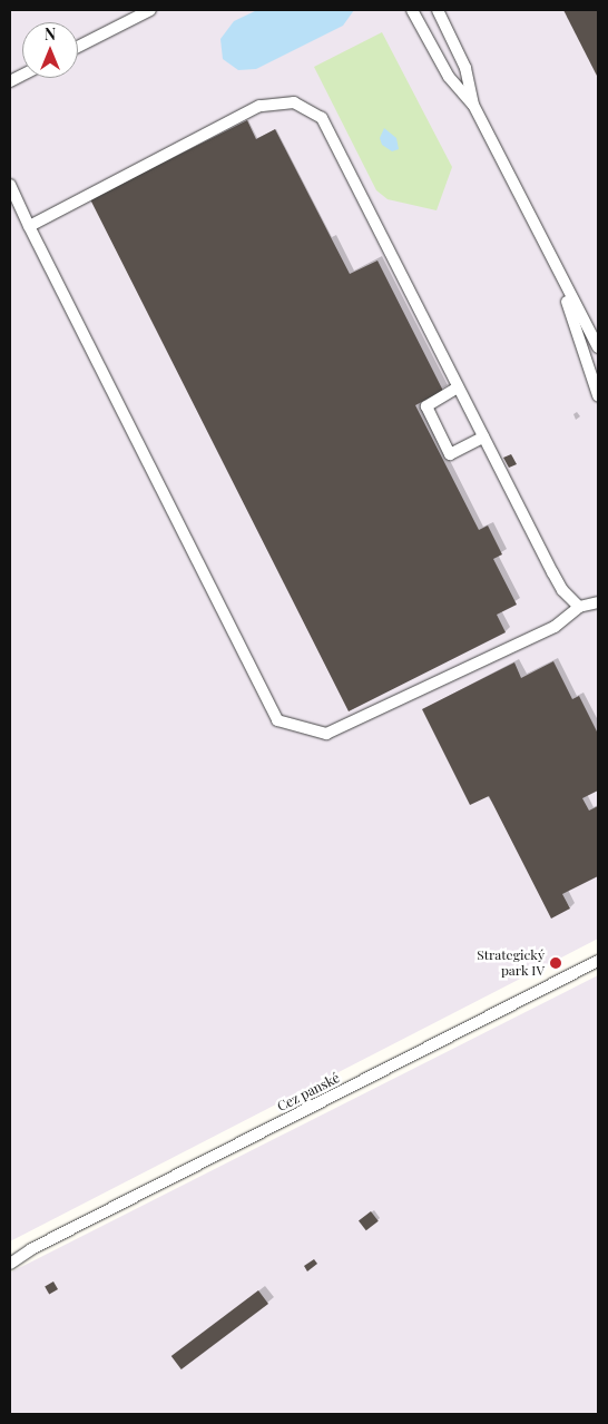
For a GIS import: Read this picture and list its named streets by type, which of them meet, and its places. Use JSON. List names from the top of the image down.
{
  "streets": {
    "street": ["Cez panské"]
  },
  "places": ["Strategický park IV"],
  "north": "top"
}
